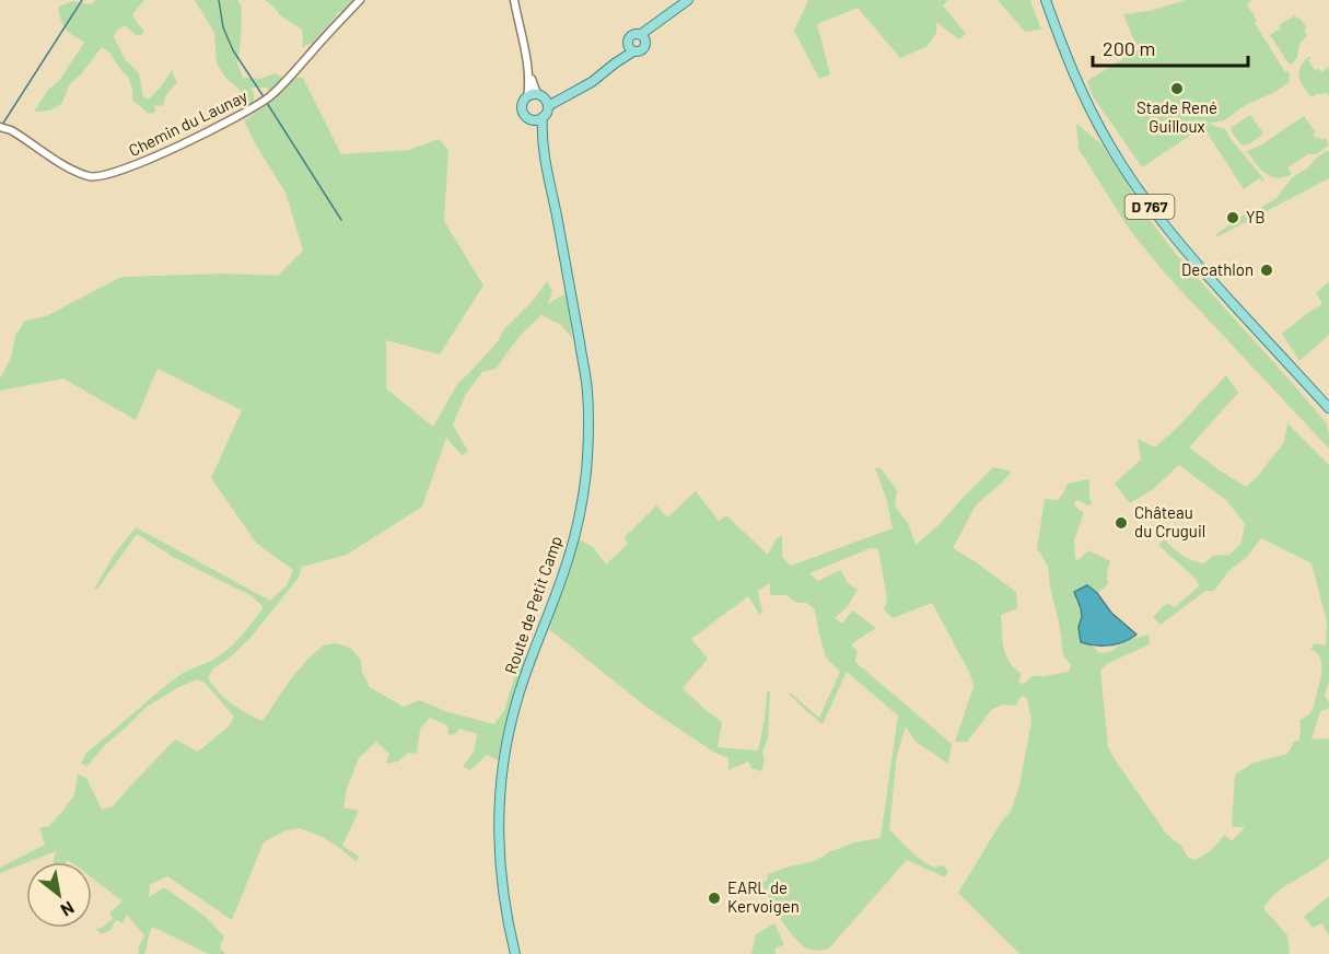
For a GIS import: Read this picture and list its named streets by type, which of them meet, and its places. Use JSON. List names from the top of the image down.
{
  "streets": {
    "main road": ["D 767", "Route de Petit Camp"],
    "street": ["Chemin du Launay"]
  },
  "places": [
    "Stade René Guilloux",
    "YB",
    "Decathlon",
    "Château du Cruguil",
    "EARL de Kervoigen"
  ],
  "scale_bar": "200 m",
  "north": "bottom right"
}
